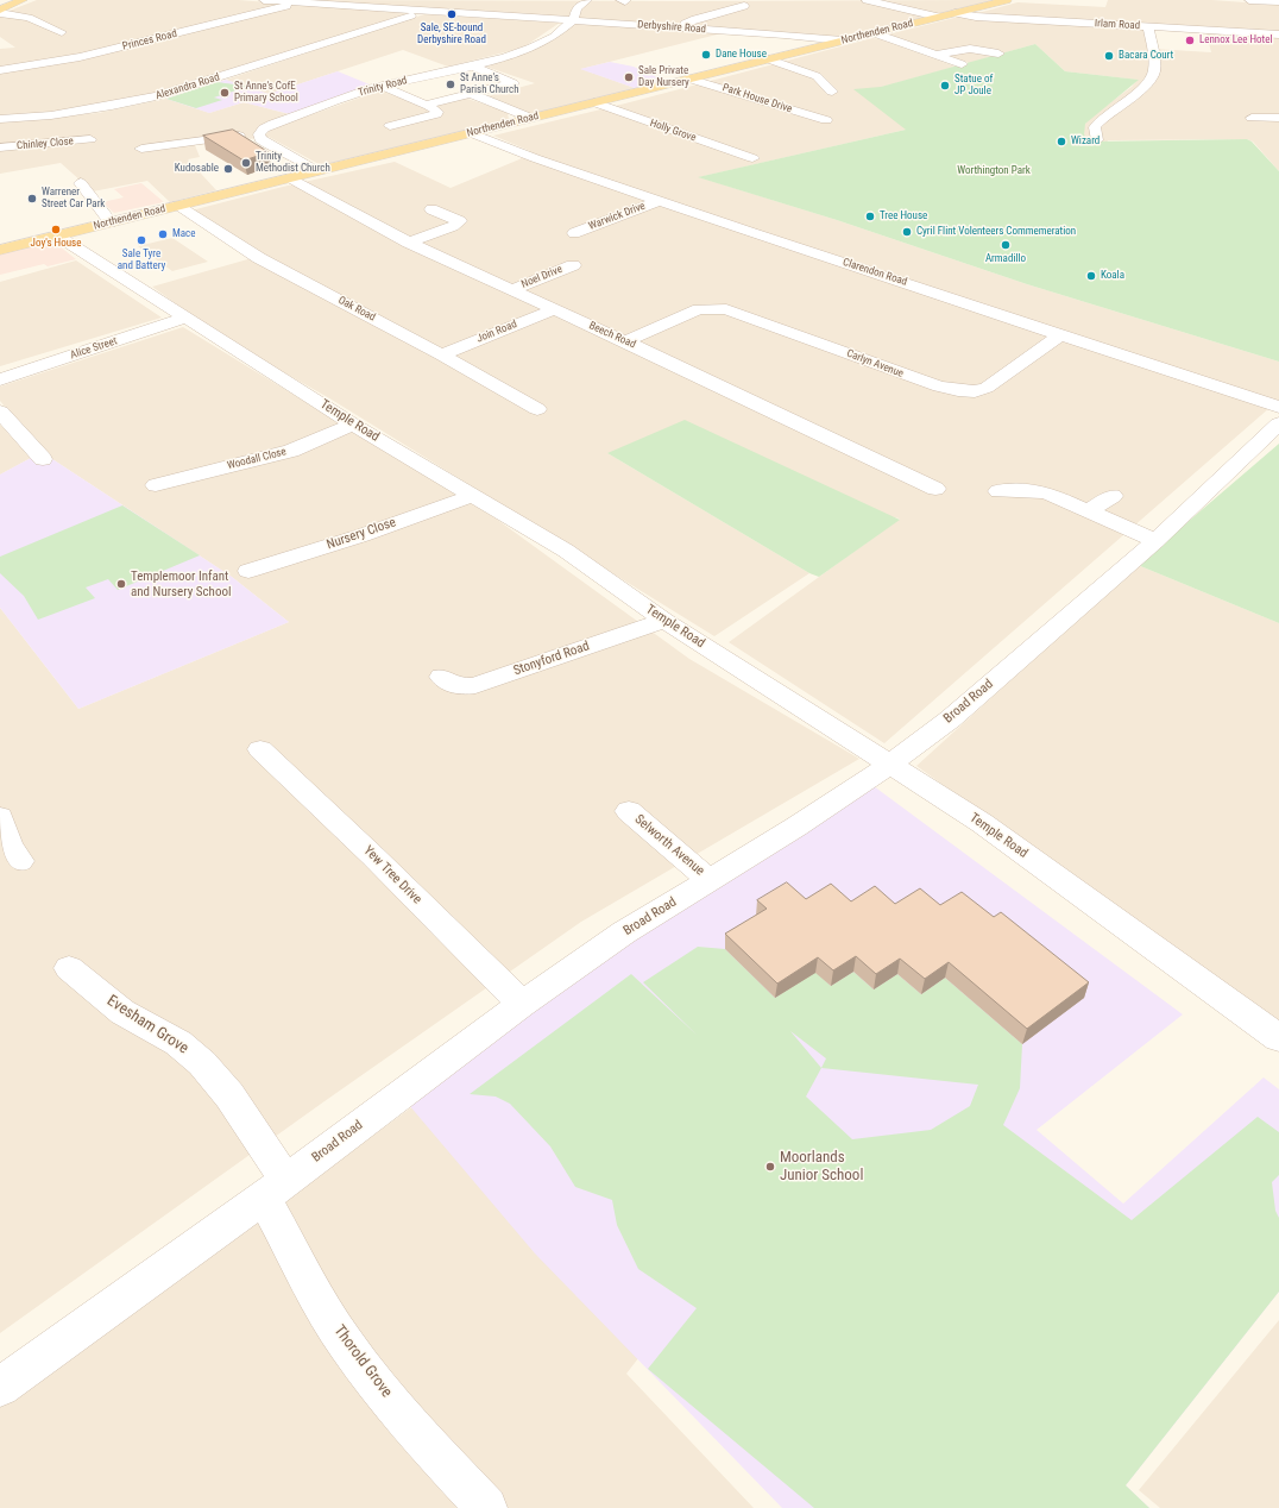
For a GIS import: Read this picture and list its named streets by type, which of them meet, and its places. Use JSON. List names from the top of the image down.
{
  "streets": {
    "main road": ["Northenden Road"],
    "street": [
      "Irlam Road",
      "Derbyshire Road",
      "Princes Road",
      "Alexandra Road",
      "Trinity Road",
      "Park House Drive",
      "Holly Grove",
      "Chinley Close",
      "Warwick Drive",
      "Clarendon Road",
      "Noel Drive",
      "Oak Road",
      "Join Road",
      "Beech Road",
      "Alice Street",
      "Carlyn Avenue",
      "Temple Road",
      "Woodall Close",
      "Nursery Close",
      "Stonyford Road",
      "Broad Road",
      "Selworth Avenue",
      "Yew Tree Drive",
      "Evesham Grove",
      "Thorold Grove"
    ]
  },
  "crossings": [
    ["Irlam Road", "Northenden Road"],
    ["Derbyshire Road", "Northenden Road"],
    ["Derbyshire Road", "Princes Road"],
    ["Derbyshire Road", "Alexandra Road"],
    ["Derbyshire Road", "Trinity Road"],
    ["Northenden Road", "Park House Drive"],
    ["Northenden Road", "Holly Grove"],
    ["Northenden Road", "Clarendon Road"],
    ["Northenden Road", "Oak Road"],
    ["Northenden Road", "Beech Road"],
    ["Northenden Road", "Temple Road"],
    ["Warwick Drive", "Clarendon Road"],
    ["Clarendon Road", "Carlyn Avenue"],
    ["Noel Drive", "Beech Road"],
    ["Oak Road", "Join Road"],
    ["Join Road", "Beech Road"],
    ["Beech Road", "Carlyn Avenue"],
    ["Alice Street", "Temple Road"],
    ["Temple Road", "Woodall Close"],
    ["Temple Road", "Nursery Close"],
    ["Temple Road", "Stonyford Road"],
    ["Temple Road", "Broad Road"],
    ["Broad Road", "Selworth Avenue"],
    ["Broad Road", "Yew Tree Drive"],
    ["Broad Road", "Evesham Grove"],
    ["Broad Road", "Thorold Grove"],
    ["Evesham Grove", "Thorold Grove"]
  ],
  "parks": ["Worthington Park"],
  "places": [
    "Sale, SE-bound Derbyshire Road",
    "Lennox Lee Hotel",
    "Dane House",
    "Bacara Court",
    "Sale Private Day Nursery",
    "St Anne's Parish Church",
    "Statue of JP Joule",
    "St Anne's CofE Primary School",
    "Wizard",
    "Trinity Methodist Church",
    "Kudosable",
    "Warrener Street Car Park",
    "Tree House",
    "Joy's House",
    "Cyril Flint Volenteers Commemeration",
    "Mace",
    "Sale Tyre and Battery",
    "Armadillo",
    "Koala",
    "Templemoor Infant and Nursery School",
    "Moorlands Junior School"
  ]
}
